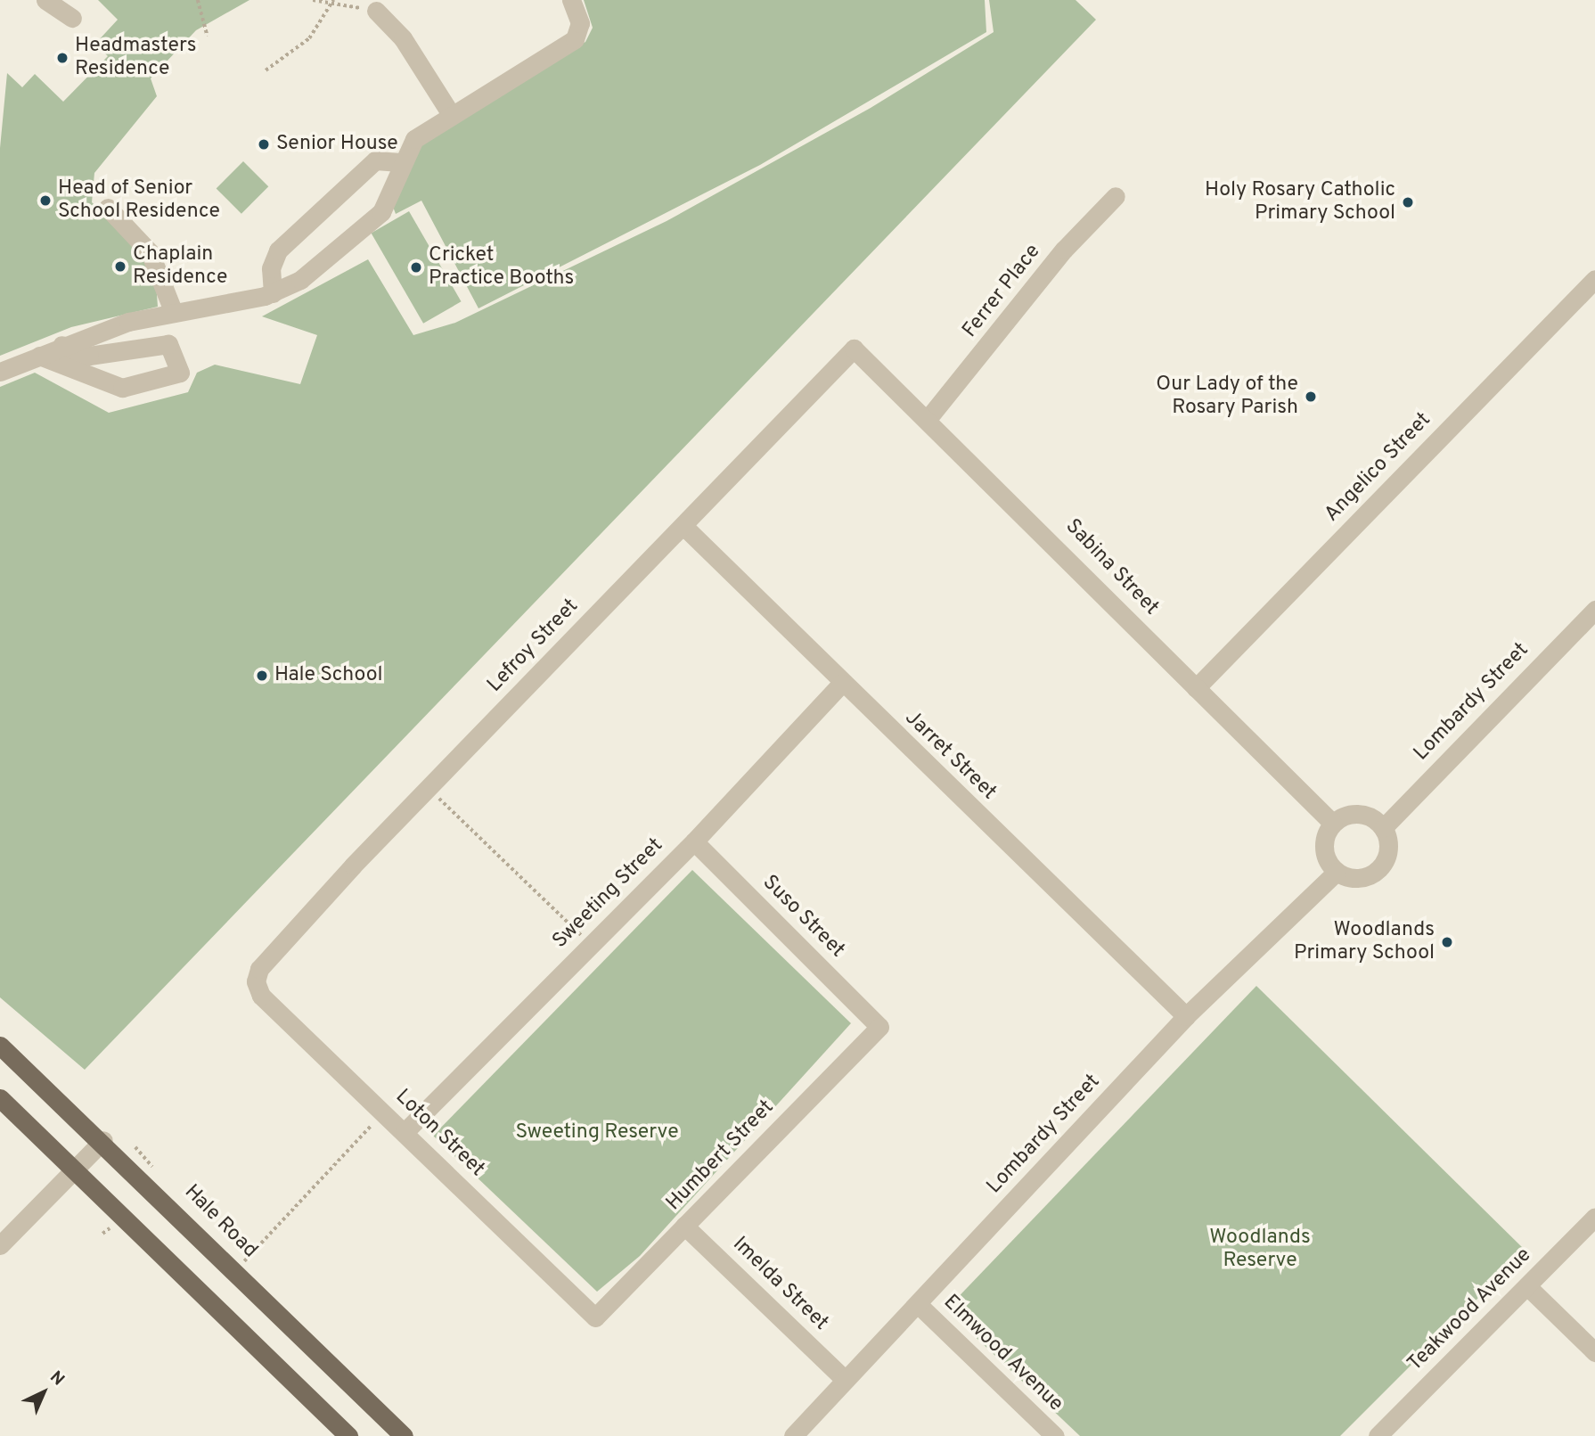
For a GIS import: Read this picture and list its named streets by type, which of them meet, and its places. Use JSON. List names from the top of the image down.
{
  "streets": {
    "main road": ["Hale Road"],
    "street": [
      "Ferrer Place",
      "Angelico Street",
      "Sabina Street",
      "Lefroy Street",
      "Lombardy Street",
      "Jarret Street",
      "Sweeting Street",
      "Suso Street",
      "Loton Street",
      "Humbert Street",
      "Imelda Street",
      "Teakwood Avenue",
      "Elmwood Avenue"
    ]
  },
  "crossings": [
    ["Ferrer Place", "Sabina Street"],
    ["Angelico Street", "Sabina Street"],
    ["Sabina Street", "Lefroy Street"],
    ["Sabina Street", "Lombardy Street"],
    ["Lefroy Street", "Jarret Street"],
    ["Lefroy Street", "Loton Street"],
    ["Lombardy Street", "Jarret Street"],
    ["Lombardy Street", "Imelda Street"],
    ["Lombardy Street", "Elmwood Avenue"],
    ["Jarret Street", "Sweeting Street"],
    ["Sweeting Street", "Suso Street"],
    ["Sweeting Street", "Loton Street"],
    ["Suso Street", "Humbert Street"],
    ["Loton Street", "Humbert Street"],
    ["Humbert Street", "Imelda Street"]
  ],
  "parks": ["Sweeting Reserve", "Woodlands Reserve"],
  "places": [
    "Headmasters Residence",
    "Senior House",
    "Head of Senior School Residence",
    "Holy Rosary Catholic Primary School",
    "Chaplain Residence",
    "Cricket Practice Booths",
    "Our Lady of the Rosary Parish",
    "Hale School",
    "Woodlands Primary School"
  ],
  "north": "top right"
}
